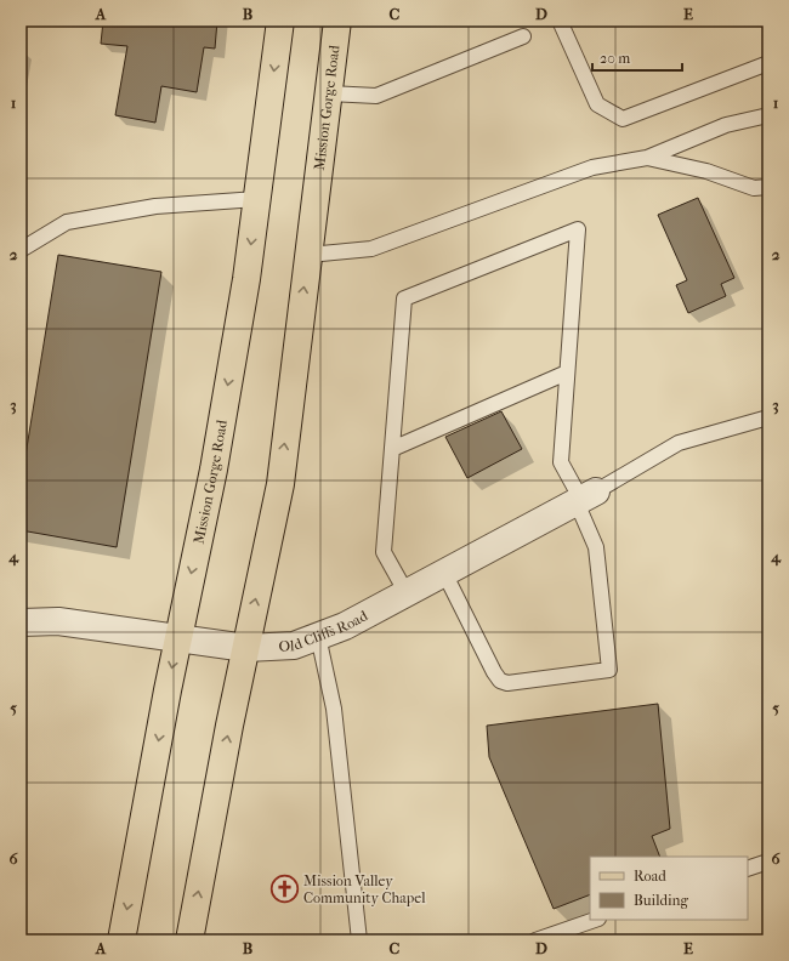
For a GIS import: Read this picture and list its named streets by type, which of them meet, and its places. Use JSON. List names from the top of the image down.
{
  "streets": {
    "main road": ["Mission Gorge Road"],
    "street": ["Old Cliffs Road"]
  },
  "crossings": [
    ["Mission Gorge Road", "Old Cliffs Road"]
  ],
  "places": {
    "church": ["Mission Valley Community Chapel"]
  },
  "legend": ["Road", "Building"],
  "scale_bar": "20 m",
  "grid": {
    "columns": [
      "A",
      "B",
      "C",
      "D",
      "E"
    ],
    "rows": [
      "1",
      "2",
      "3",
      "4",
      "5",
      "6"
    ]
  }
}
